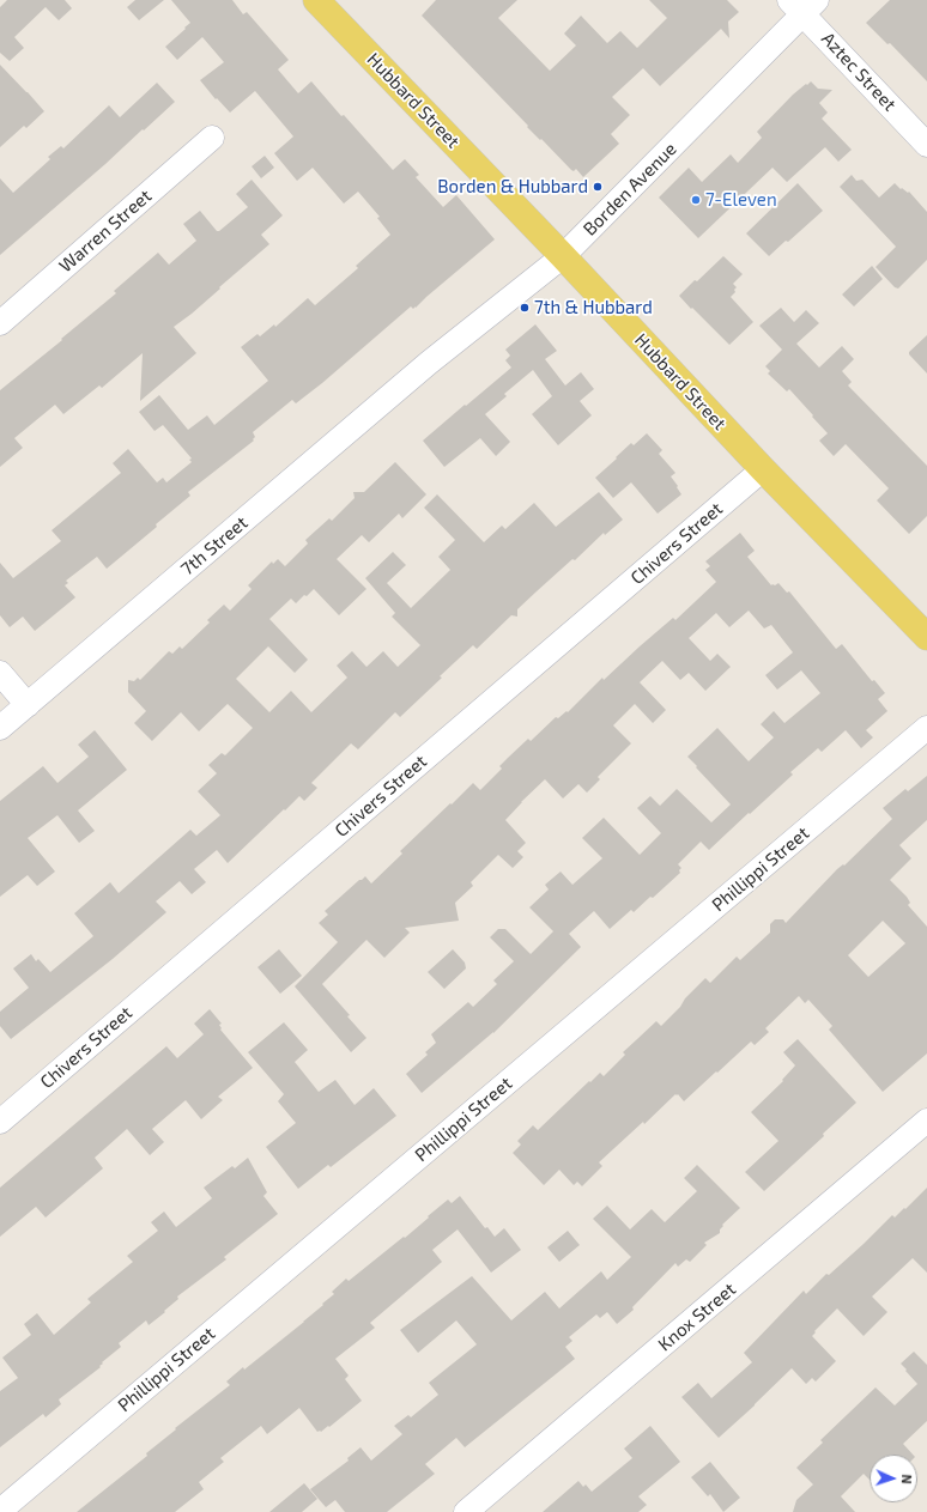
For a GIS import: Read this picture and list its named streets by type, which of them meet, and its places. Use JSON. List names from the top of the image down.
{
  "streets": {
    "main road": ["Hubbard Street"],
    "street": [
      "Aztec Street",
      "Borden Avenue",
      "Warren Street",
      "Chivers Street",
      "7th Street",
      "Phillippi Street",
      "Knox Street"
    ]
  },
  "crossings": [
    ["Aztec Street", "Borden Avenue"],
    ["Hubbard Street", "Borden Avenue"],
    ["Hubbard Street", "Chivers Street"],
    ["Borden Avenue", "7th Street"]
  ],
  "places": ["Borden & Hubbard", "7-Eleven", "7th & Hubbard"],
  "north": "right"
}
